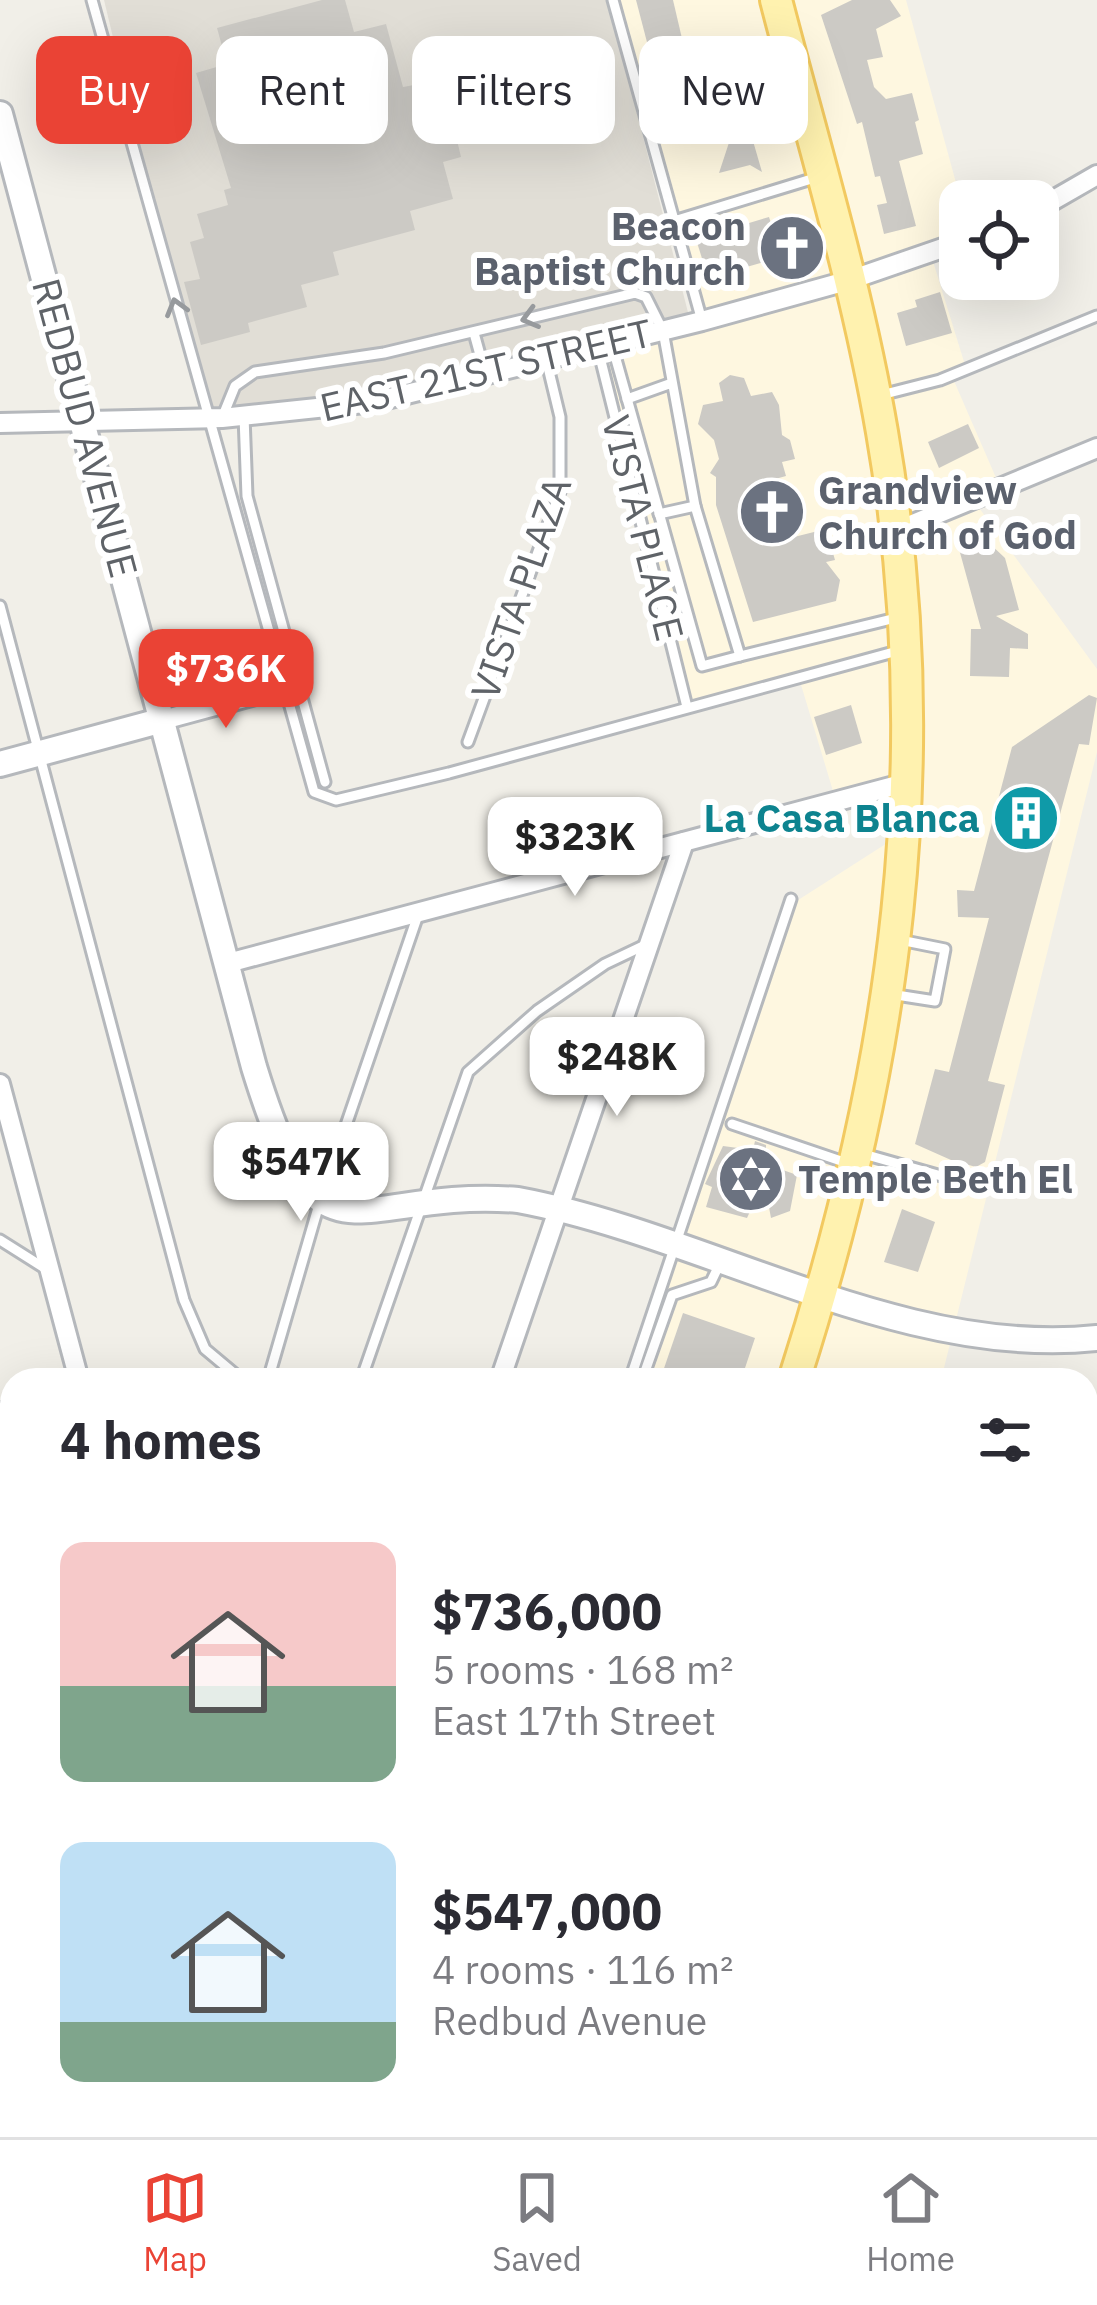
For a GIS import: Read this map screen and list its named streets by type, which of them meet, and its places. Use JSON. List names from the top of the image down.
{
  "streets": {
    "street": ["EAST 21ST STREET", "REDBUD AVENUE"],
    "lane": ["VISTA PLACE", "VISTA PLAZA"]
  },
  "crossings": [
    ["EAST 21ST STREET", "REDBUD AVENUE"],
    ["EAST 21ST STREET", "VISTA PLACE"],
    ["EAST 21ST STREET", "VISTA PLAZA"]
  ],
  "places": {
    "church": ["Beacon Baptist Church", "Grandview Church of God"],
    "building": ["La Casa Blanca"],
    "synagogue": ["Temple Beth El"]
  },
  "page": {
    "chip": [
      "Buy",
      "Rent",
      "Filters",
      "New"
    ],
    "price": [
      "$736K",
      "$323K",
      "$248K",
      "$547K"
    ],
    "heading": "4 homes",
    "list": [
      {
        "name": "$736,000",
        "note": "5 rooms · 168 m² · East 17th Street"
      },
      {
        "name": "$547,000",
        "note": "4 rooms · 116 m² · Redbud Avenue"
      }
    ],
    "tabs": ["Map", "Saved", "Home"]
  }
}
